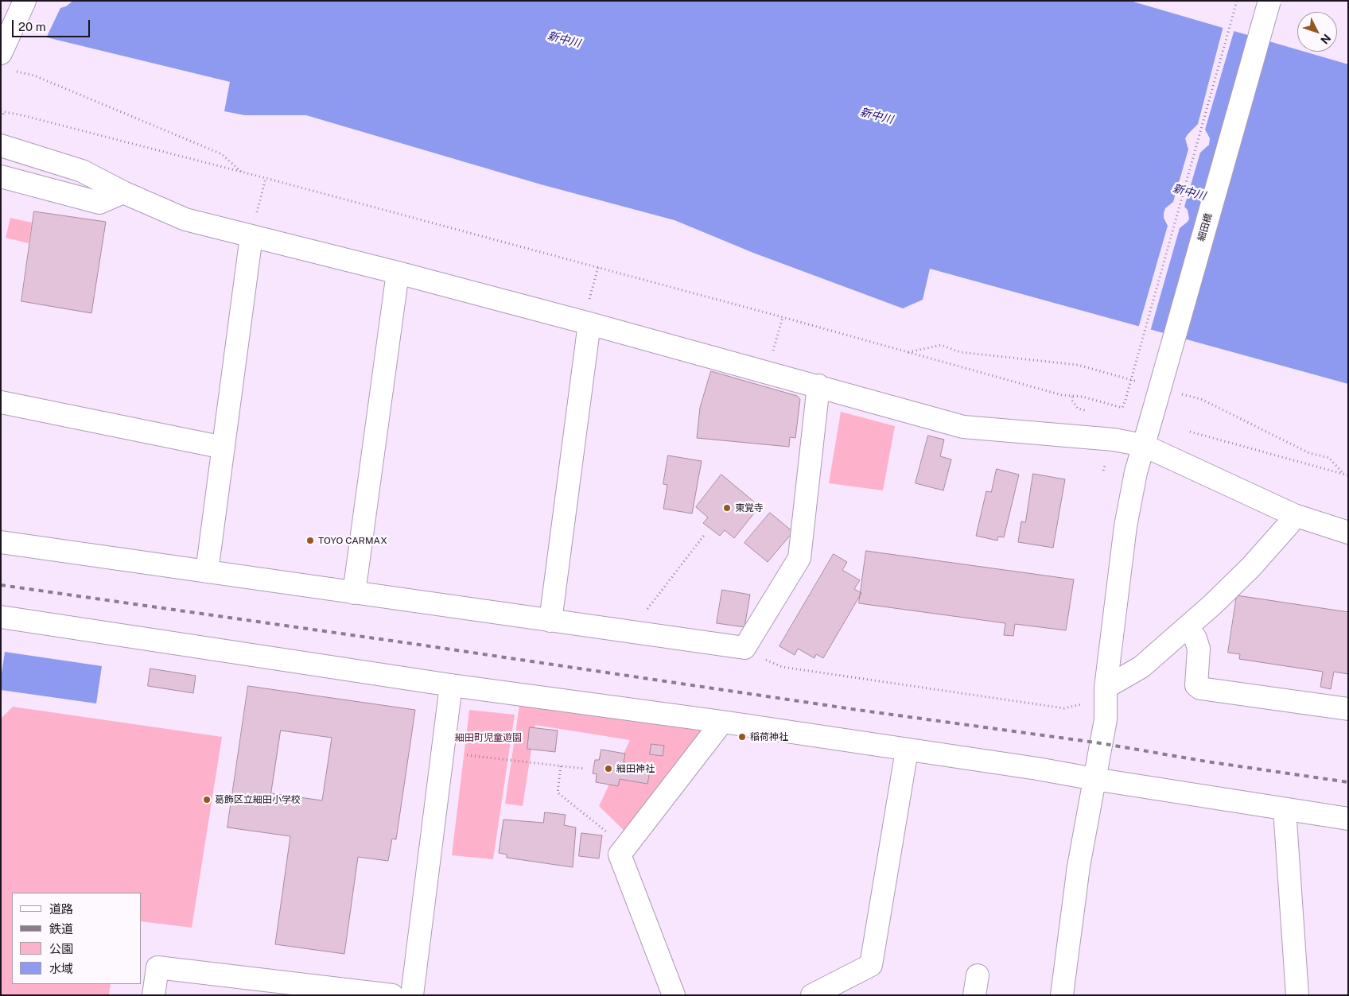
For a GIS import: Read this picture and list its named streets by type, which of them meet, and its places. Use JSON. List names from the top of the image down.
{
  "streets": {
    "street": ["細田橋"]
  },
  "water": ["新中川"],
  "parks": ["細田町児童遊園"],
  "places": [
    "東覚寺",
    "TOYO CARMAX",
    "稲荷神社",
    "細田神社",
    "葛飾区立細田小学校"
  ],
  "legend": [
    "道路",
    "鉄道",
    "公園",
    "水域"
  ],
  "scale_bar": "20 m",
  "north": "bottom right"
}
